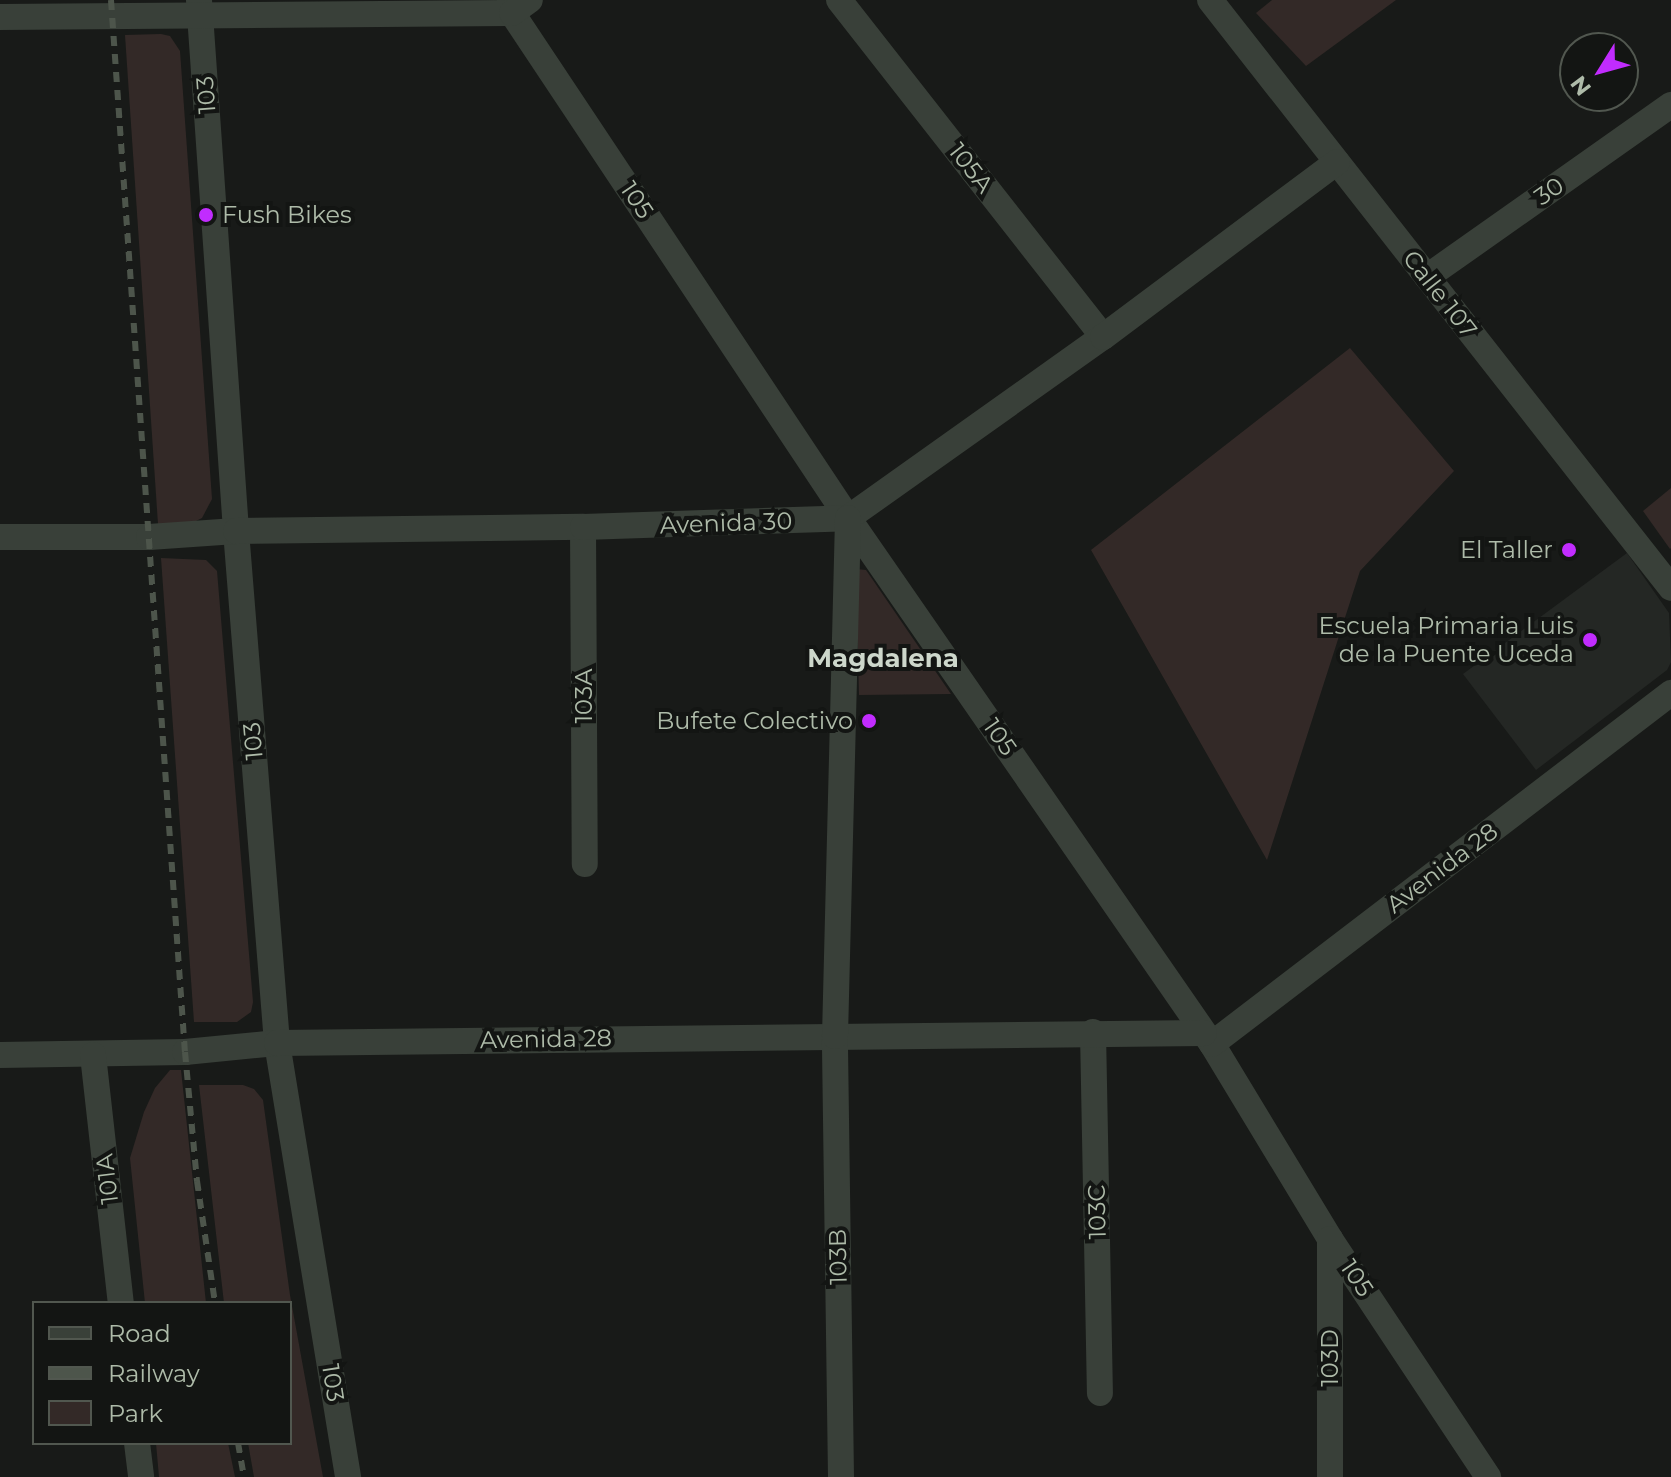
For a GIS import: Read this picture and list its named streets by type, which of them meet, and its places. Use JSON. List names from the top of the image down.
{
  "streets": {
    "street": [
      "103",
      "105A",
      "30",
      "105",
      "Calle 107",
      "Avenida 30",
      "103A",
      "Avenida 28",
      "101A",
      "103C",
      "103B",
      "103D"
    ]
  },
  "crossings": [
    ["103", "Avenida 30"],
    ["103", "Avenida 28"],
    ["30", "Calle 107"],
    ["105", "Avenida 30"],
    ["105", "Avenida 28"],
    ["105", "103B"],
    ["105", "103D"],
    ["Avenida 30", "103A"],
    ["Avenida 30", "103B"],
    ["Avenida 28", "101A"],
    ["Avenida 28", "103C"],
    ["Avenida 28", "103B"]
  ],
  "districts": ["Magdalena"],
  "places": [
    "Fush Bikes",
    "El Taller",
    "Escuela Primaria Luis de la Puente Uceda",
    "Bufete Colectivo"
  ],
  "legend": ["Road", "Railway", "Park"],
  "north": "bottom left"
}
